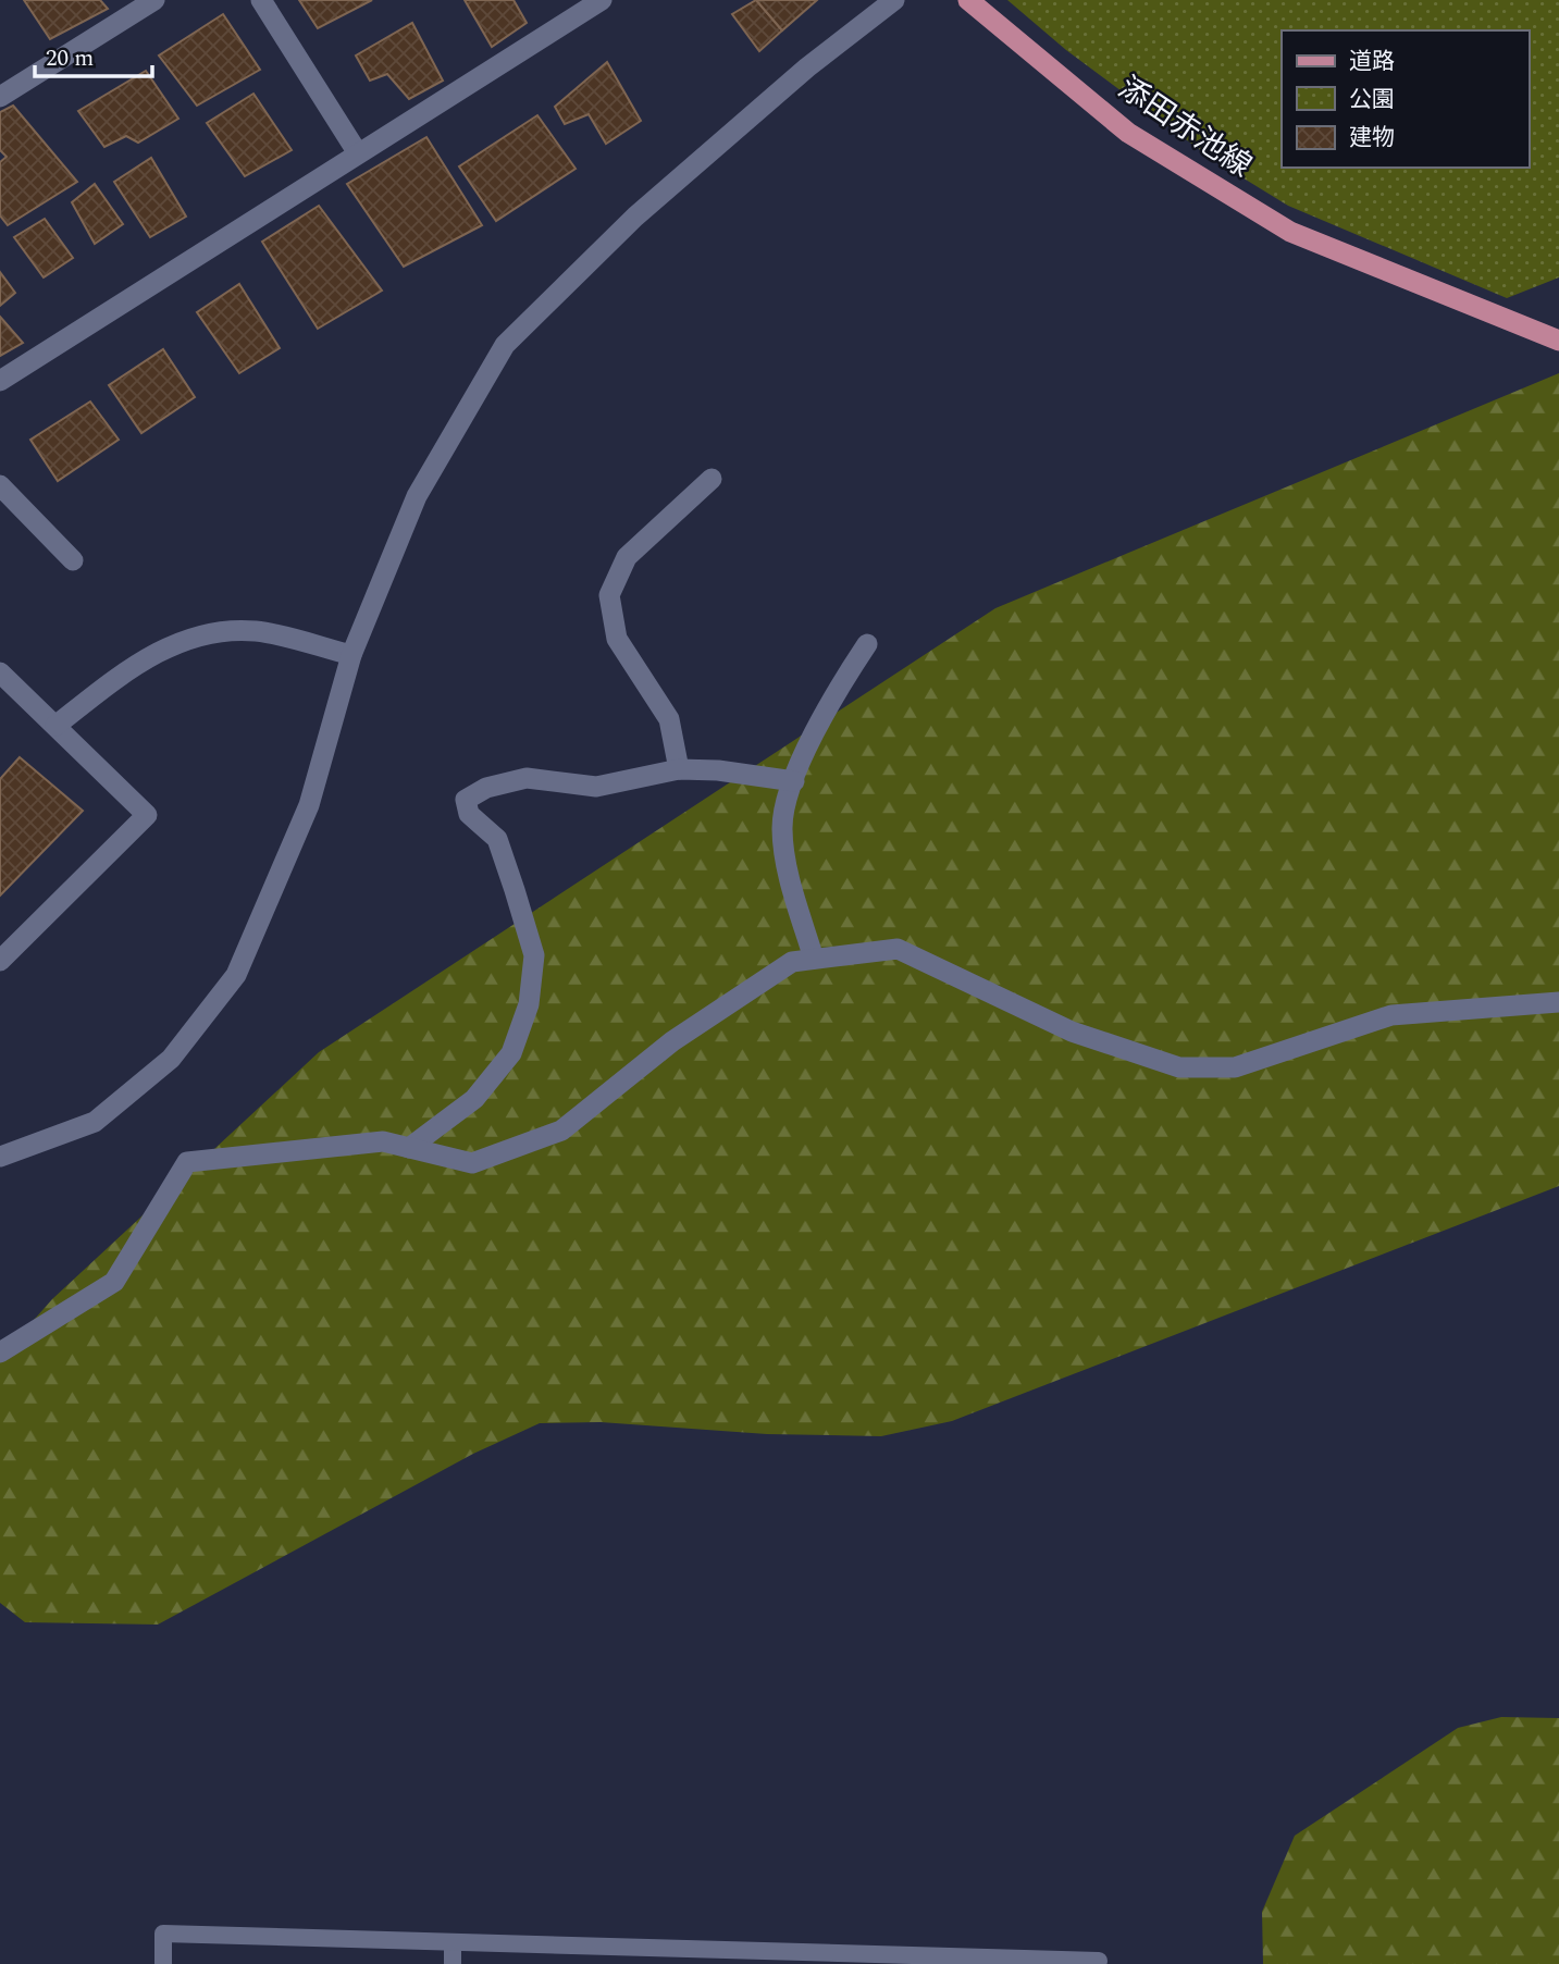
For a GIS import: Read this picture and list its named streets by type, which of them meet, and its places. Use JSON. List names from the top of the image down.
{
  "streets": {
    "main road": ["添田赤池線"]
  },
  "legend": ["道路", "公園", "建物"],
  "scale_bar": "20 m"
}
